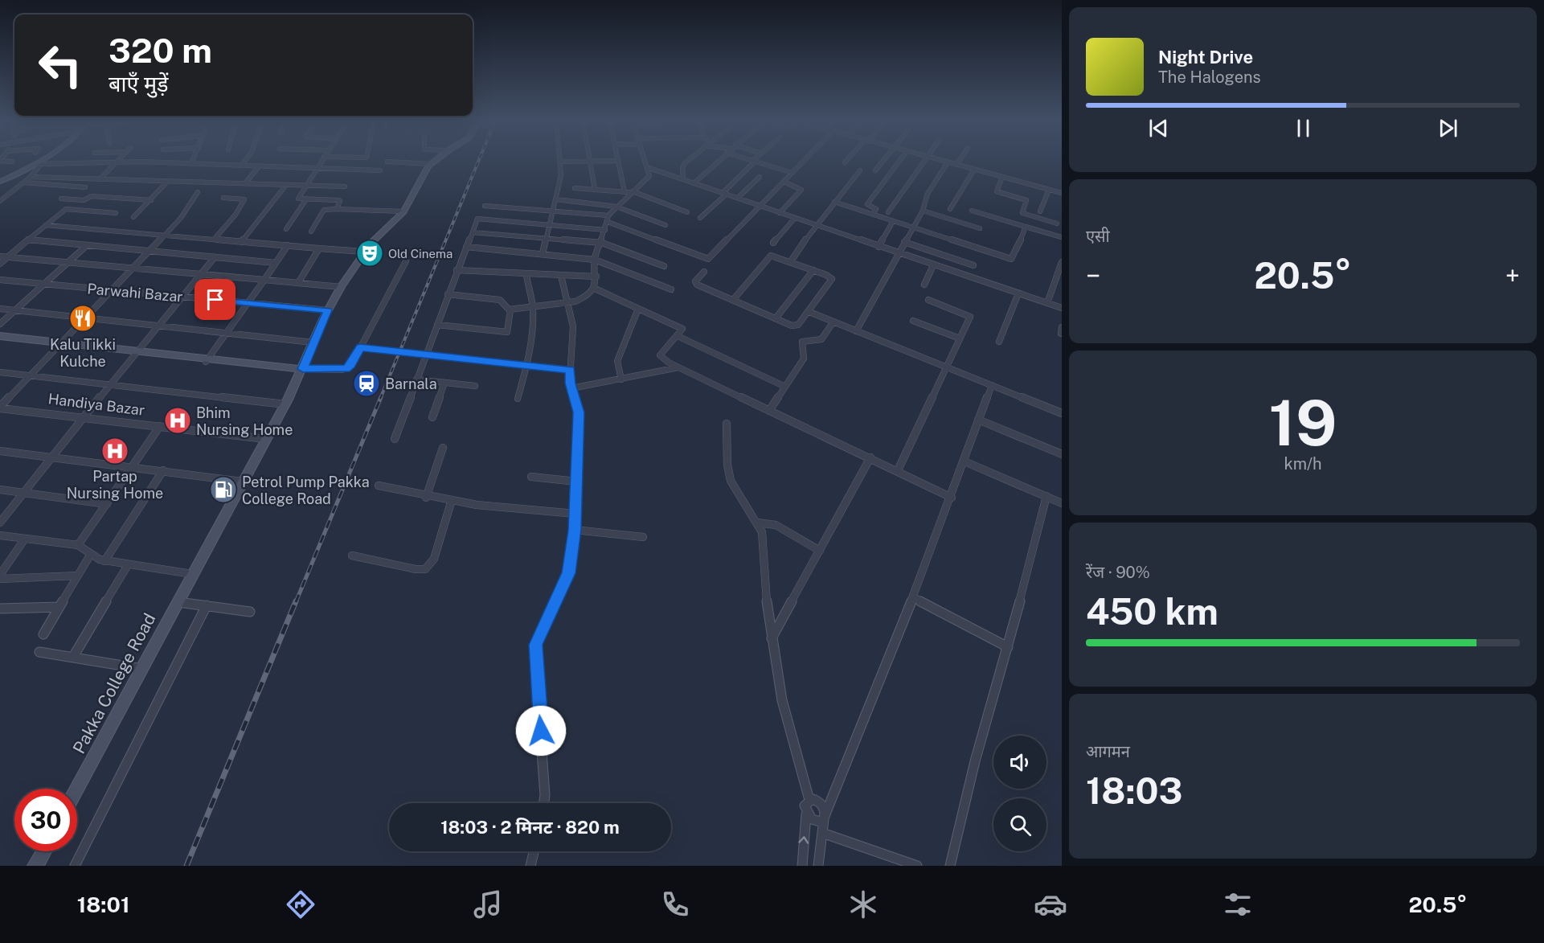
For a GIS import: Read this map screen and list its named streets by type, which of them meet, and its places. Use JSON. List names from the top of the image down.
{
  "streets": {
    "street": ["Parwahi Bazar", "Handiya Bazar", "Pakka College Road"]
  },
  "places": {
    "theatre": ["Old Cinema"],
    "restaurant": ["Kalu Tikki Kulche"],
    "station": ["Barnala"],
    "hospital": ["Bhim Nursing Home", "Partap Nursing Home"],
    "fuel station": ["Petrol Pump Pakka College Road"]
  },
  "page": {
    "turn": ["320 m", "बाएँ मुड़ें"],
    "song": ["Night Drive", "The Halogens"],
    "tile": [
      "एसी",
      ["19", "km/h"],
      ["रेंज · 90%", "450 km"],
      ["आगमन", "18:03"]
    ],
    "heat": ["−", "20.5°", "+"],
    "limit": "30",
    "trip": "18:03 · 2 मिनट · 820 m",
    "tabs": ["18:01", "20.5°"]
  }
}
